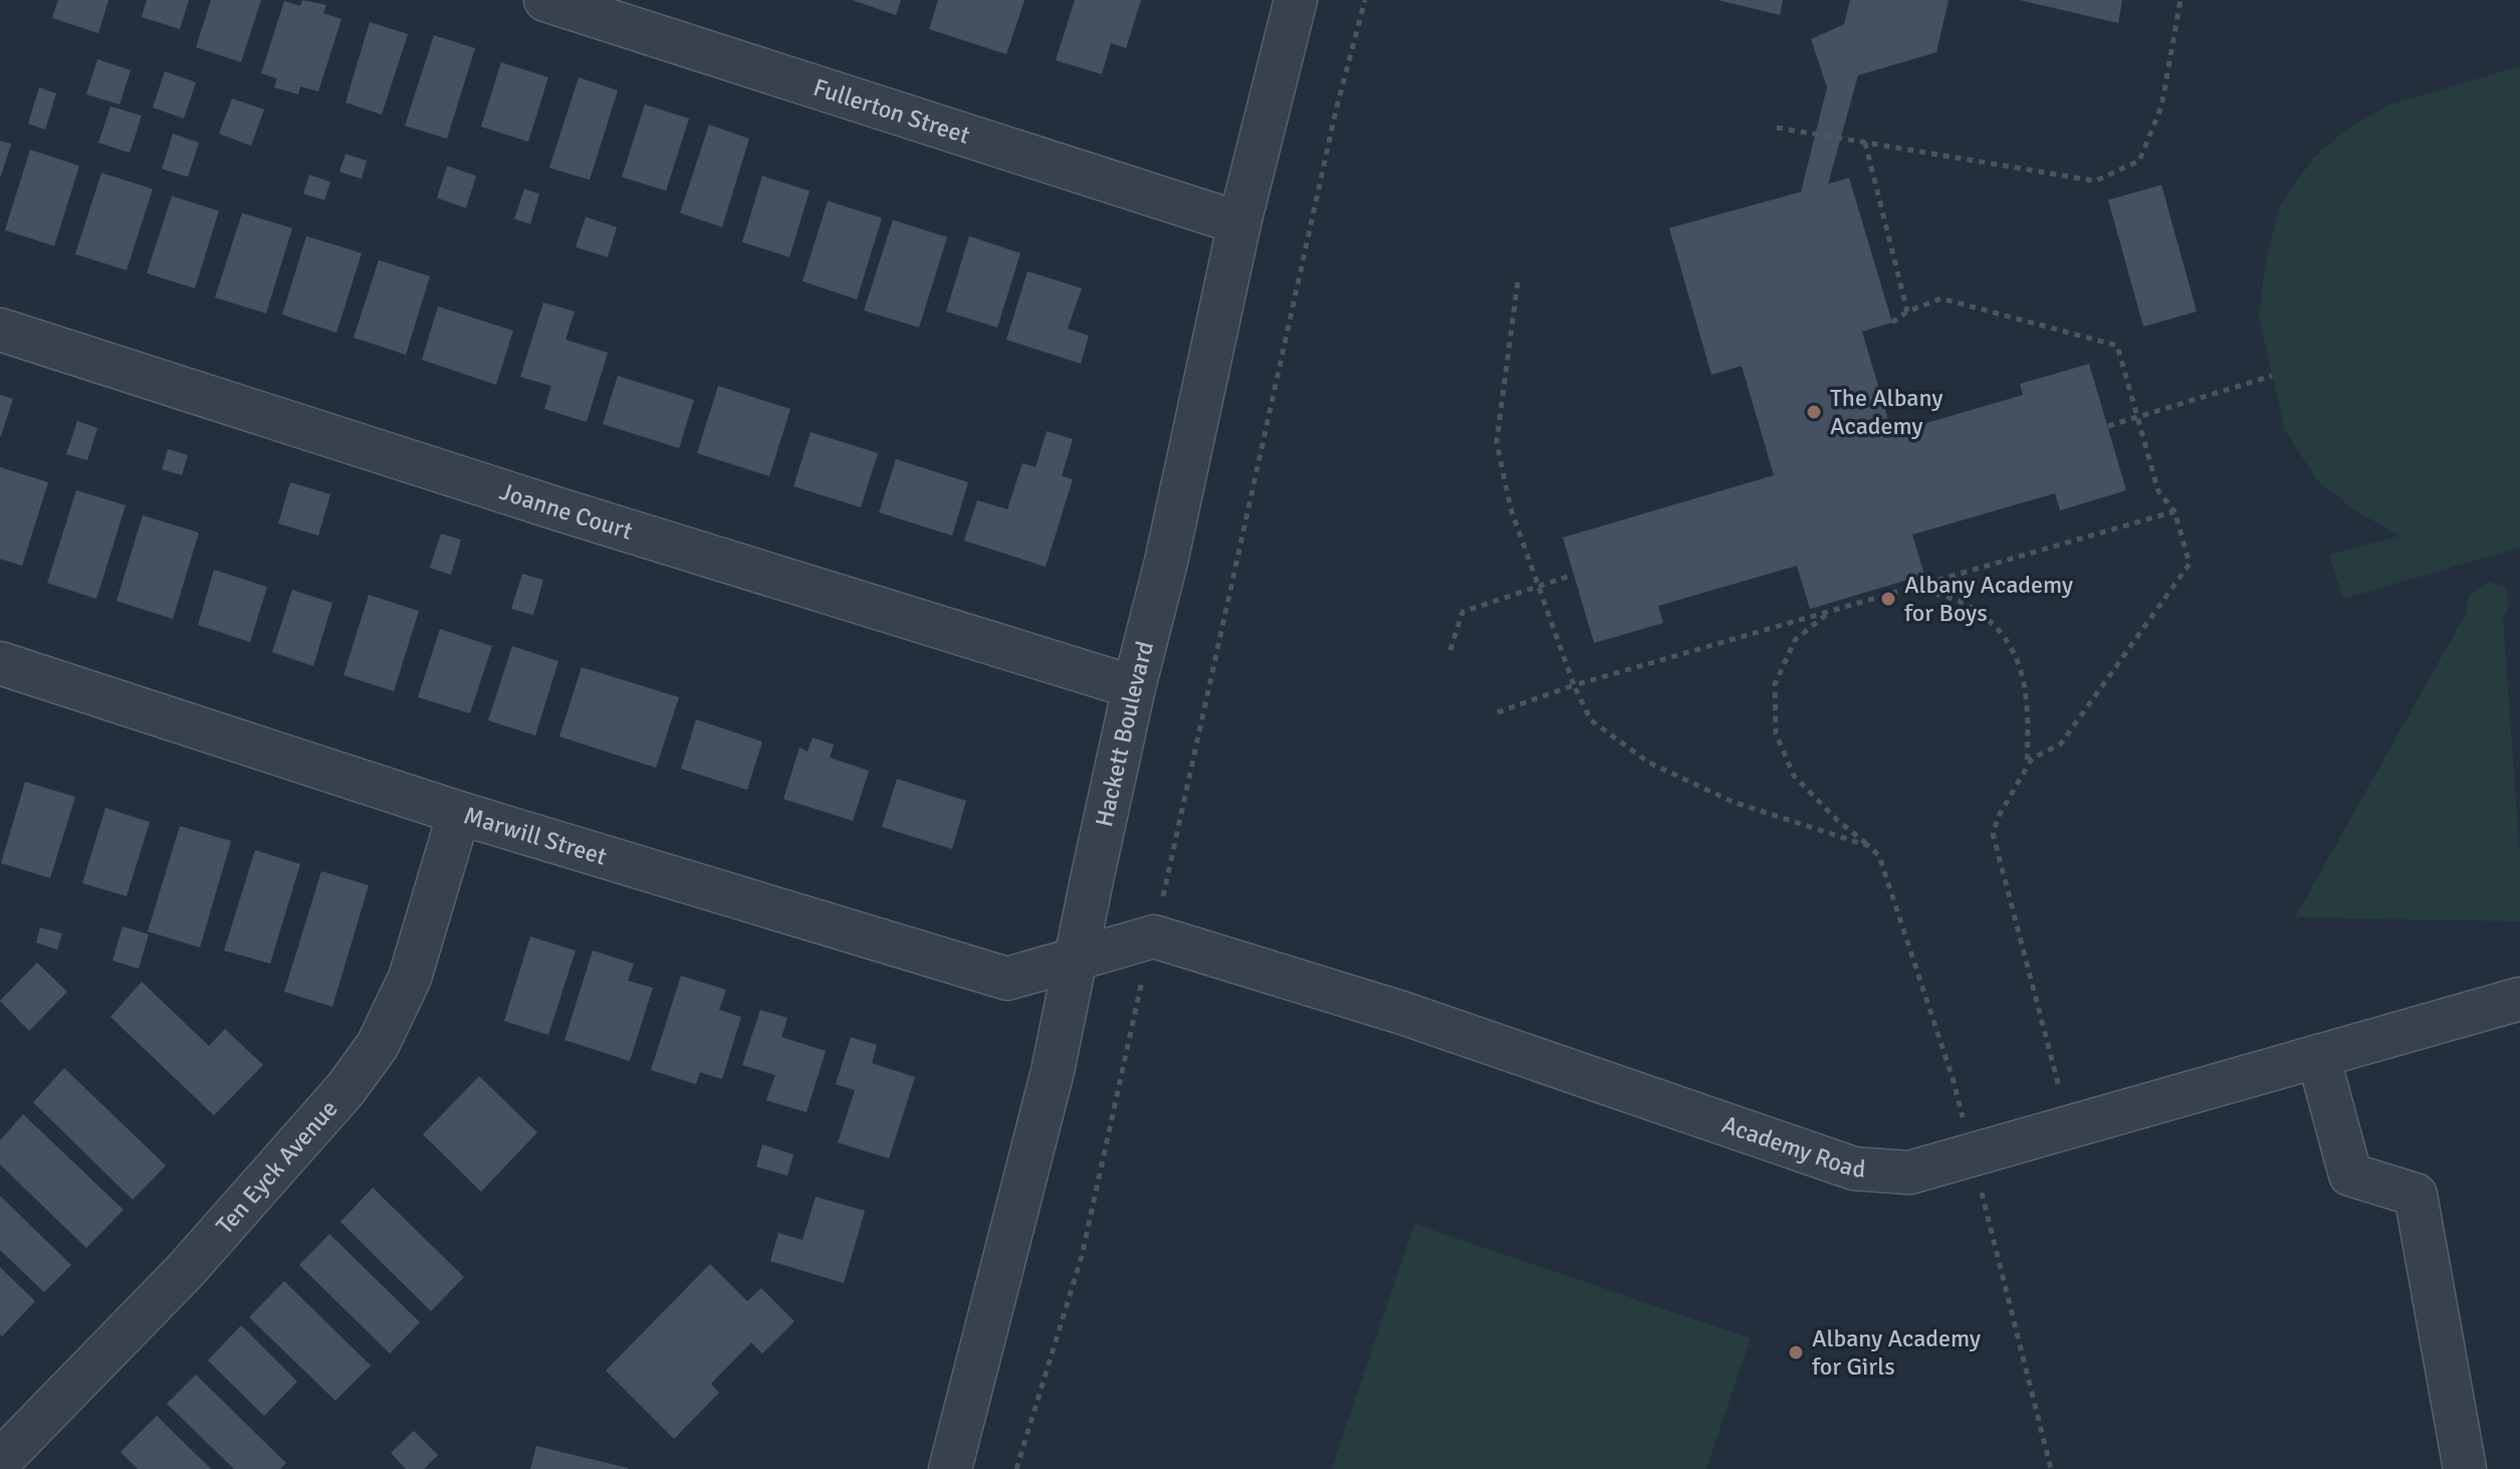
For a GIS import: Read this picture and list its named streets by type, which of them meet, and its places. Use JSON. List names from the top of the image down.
{
  "streets": {
    "street": [
      "Fullerton Street",
      "Joanne Court",
      "Hackett Boulevard",
      "Marwill Street",
      "Academy Road",
      "Ten Eyck Avenue"
    ]
  },
  "crossings": [
    ["Fullerton Street", "Hackett Boulevard"],
    ["Joanne Court", "Hackett Boulevard"],
    ["Hackett Boulevard", "Marwill Street"],
    ["Marwill Street", "Ten Eyck Avenue"]
  ],
  "places": ["The Albany Academy", "Albany Academy for Boys", "Albany Academy for Girls"]
}
